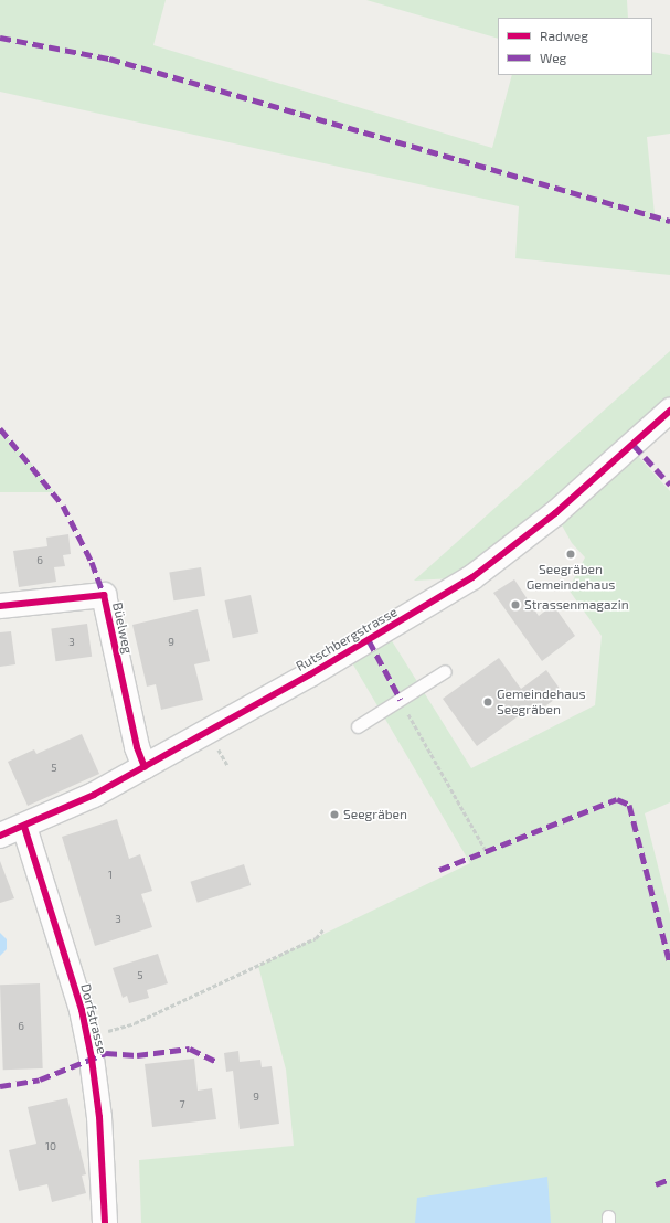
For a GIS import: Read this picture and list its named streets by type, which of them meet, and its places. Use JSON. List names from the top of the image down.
{
  "streets": {
    "street": ["Büelweg", "Rutschbergstrasse", "Dorfstrasse"]
  },
  "crossings": [
    ["Büelweg", "Rutschbergstrasse"],
    ["Rutschbergstrasse", "Dorfstrasse"]
  ],
  "places": [
    "Seegräben Gemeindehaus",
    "Strassenmagazin",
    "Gemeindehaus Seegräben",
    "Seegräben"
  ],
  "house_numbers": [
    "6",
    "3",
    "9",
    "5",
    "1",
    "3",
    "5",
    "6",
    "9",
    "7",
    "10"
  ],
  "legend": ["Radweg", "Weg"]
}
